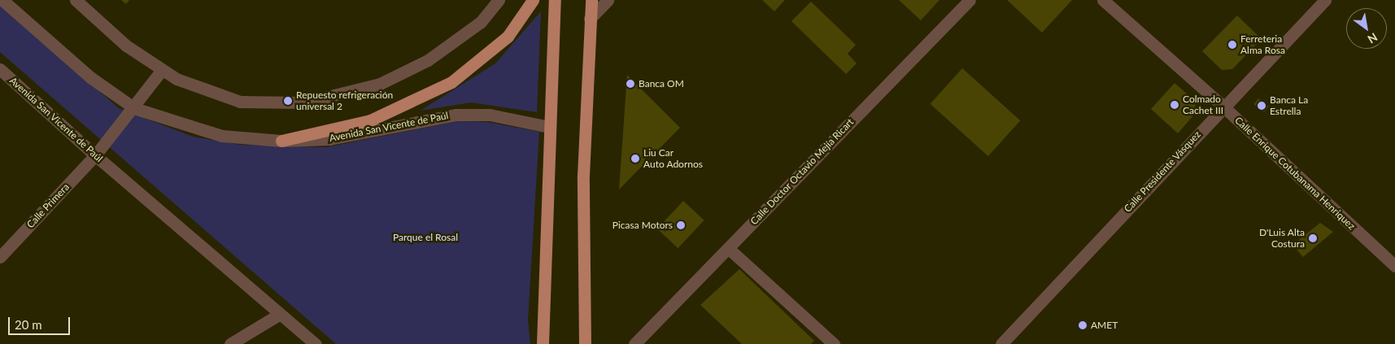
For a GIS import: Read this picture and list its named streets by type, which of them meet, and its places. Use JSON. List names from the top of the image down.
{
  "streets": {
    "street": [
      "Avenida San Vicente de Paúl",
      "Calle Doctor Octavio Mejía Ricart",
      "Calle Presidente Vásquez",
      "Calle Enrique Cotubanama Henriquez",
      "Calle Primera"
    ]
  },
  "crossings": [
    ["Avenida San Vicente de Paúl", "Calle Primera"],
    ["Calle Presidente Vásquez", "Calle Enrique Cotubanama Henriquez"]
  ],
  "parks": ["Parque el Rosal"],
  "places": [
    "Ferreteria Alma Rosa",
    "Banca OM",
    "Repuesto refrigeración universal 2",
    "Colmado Cachet III",
    "Banca La Estrella",
    "Liu Car Auto Adornos",
    "Picasa Motors",
    "D'Luis Alta Costura",
    "AMET"
  ],
  "scale_bar": "20 m",
  "north": "bottom right"
}
